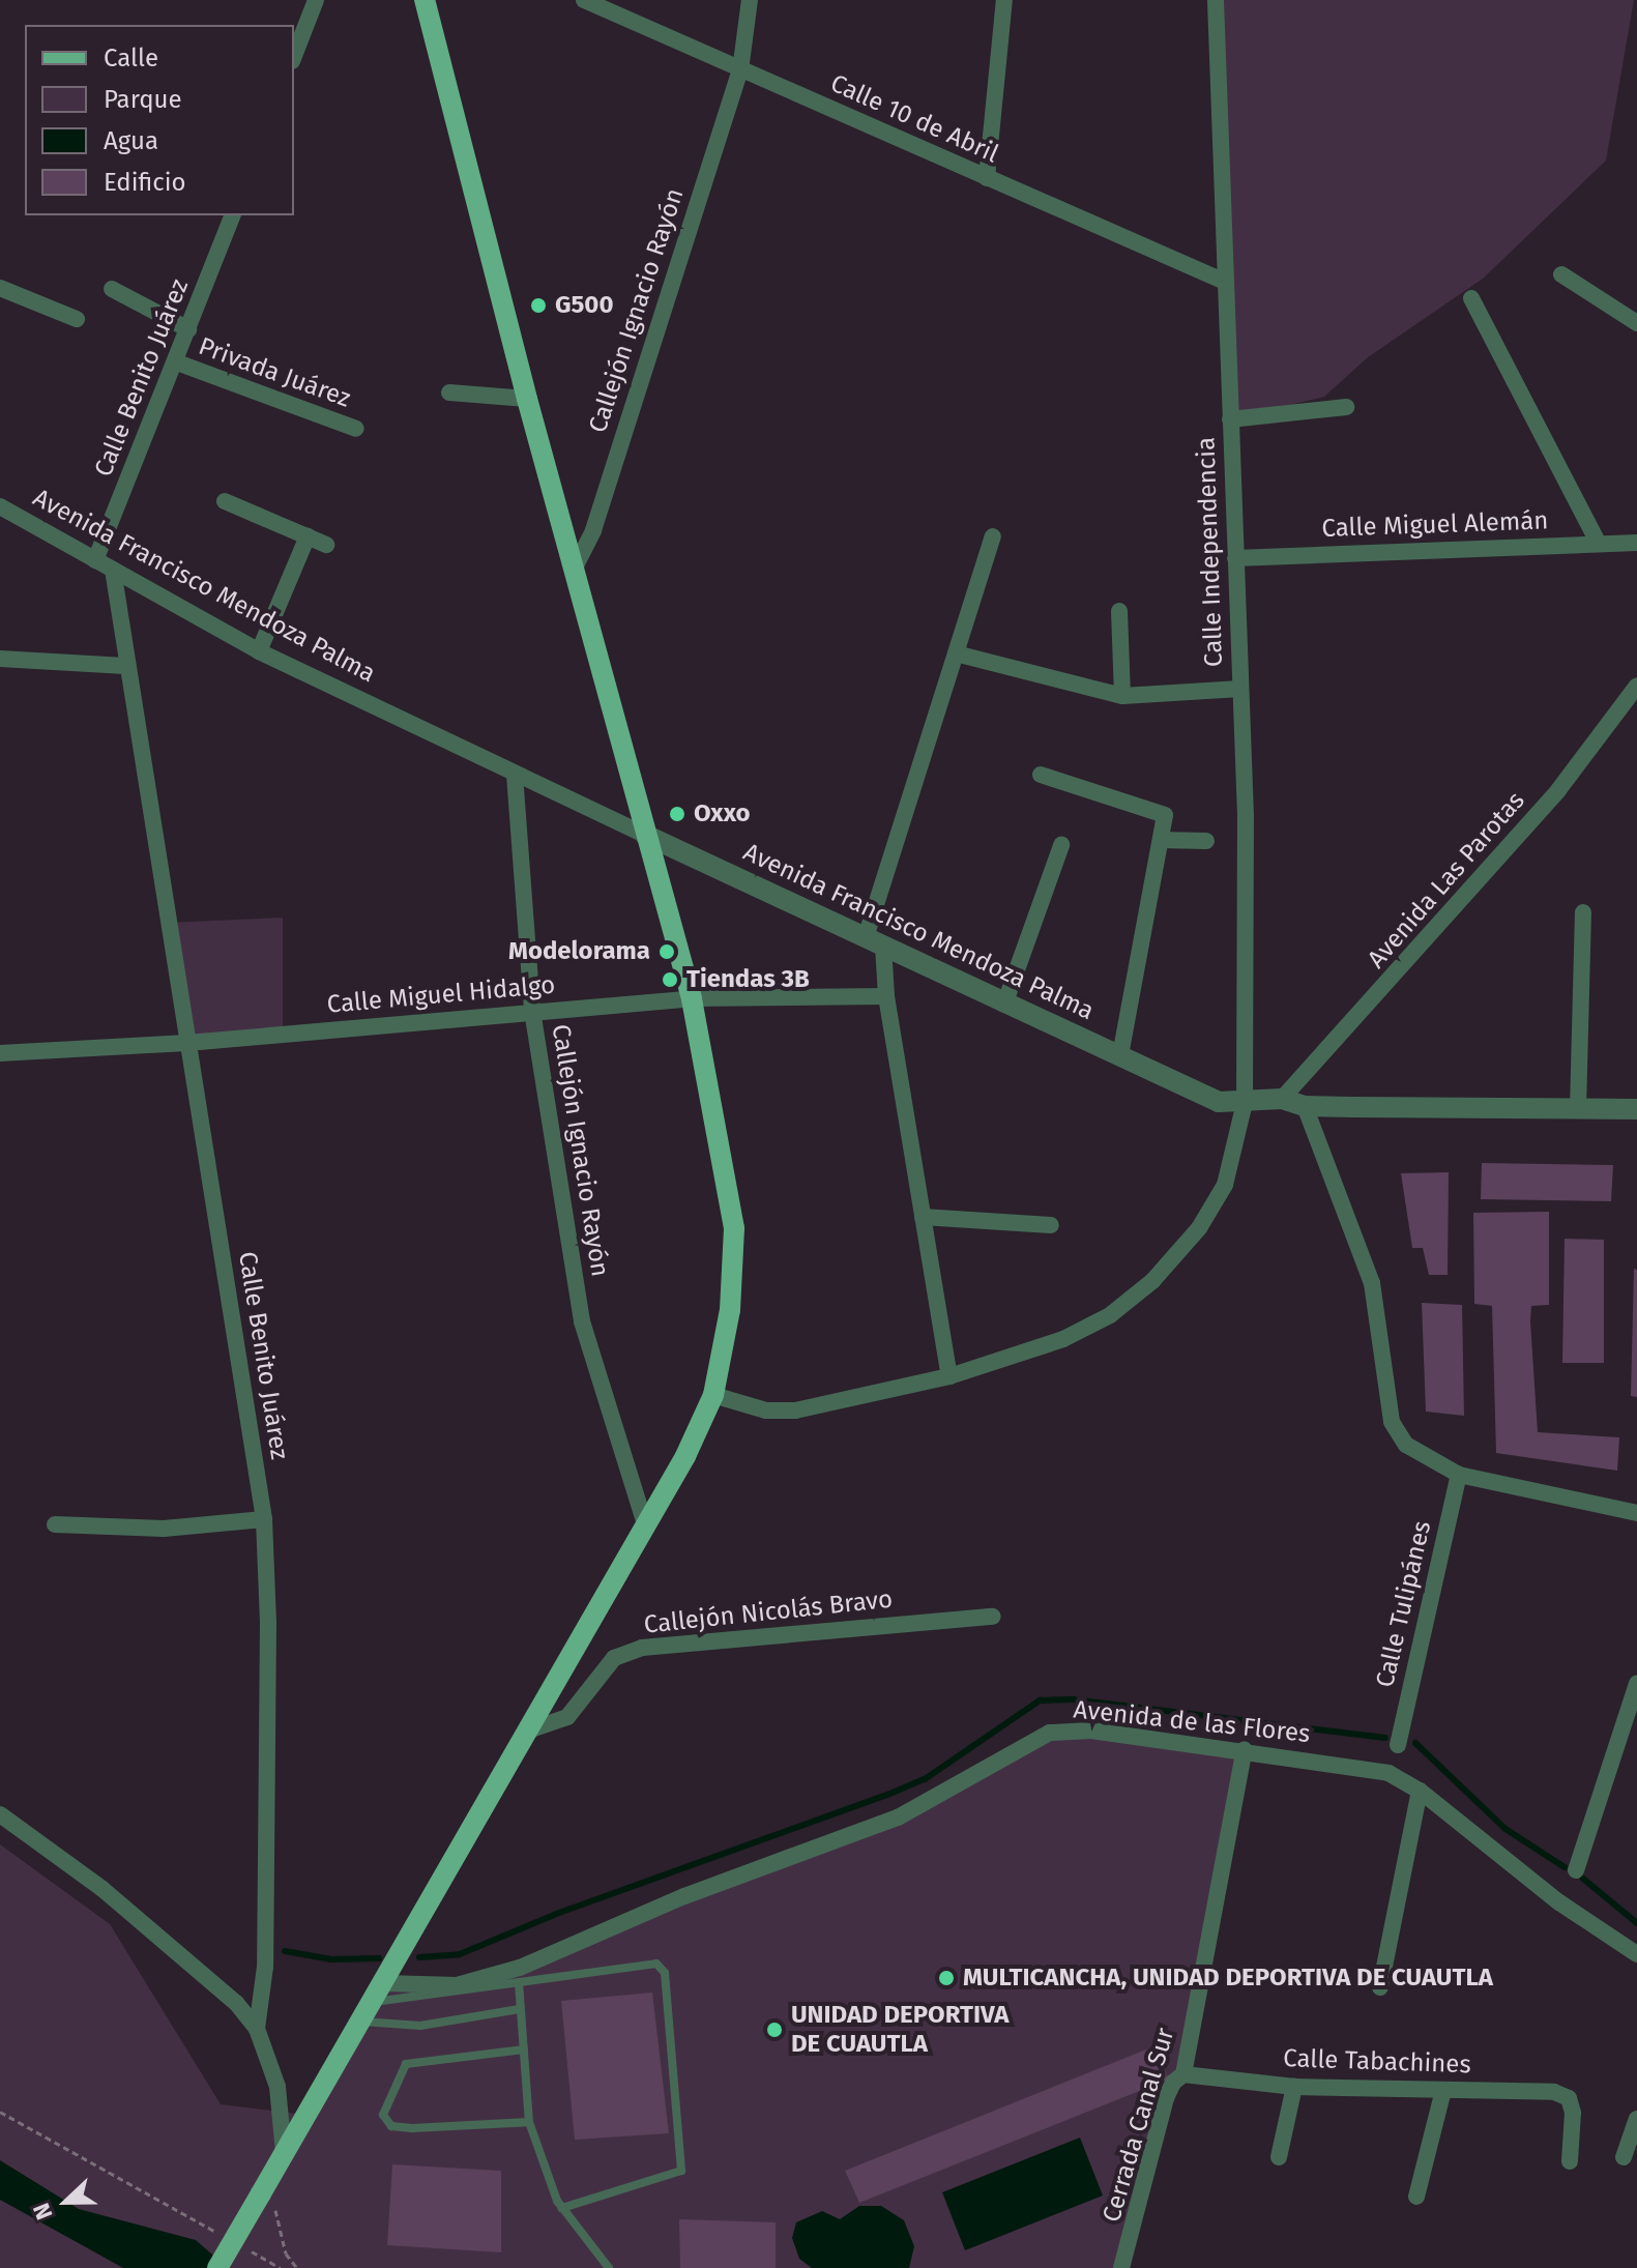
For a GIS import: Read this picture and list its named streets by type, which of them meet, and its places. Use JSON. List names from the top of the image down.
{
  "streets": {
    "street": [
      "Calle 10 de Abril",
      "Callejón Ignacio Rayón",
      "Privada Juárez",
      "Calle Benito Juárez",
      "Calle Miguel Alemán",
      "Calle Independencia",
      "Avenida Francisco Mendoza Palma",
      "Avenida Las Parotas",
      "Calle Miguel Hidalgo",
      "Calle Tulipánes",
      "Callejón Nicolás Bravo",
      "Avenida de las Flores",
      "Calle Tabachines",
      "Cerrada Canal Sur"
    ]
  },
  "crossings": [
    ["Calle 10 de Abril", "Callejón Ignacio Rayón"],
    ["Calle 10 de Abril", "Calle Independencia"],
    ["Callejón Ignacio Rayón", "Avenida Francisco Mendoza Palma"],
    ["Callejón Ignacio Rayón", "Calle Miguel Hidalgo"],
    ["Privada Juárez", "Calle Benito Juárez"],
    ["Calle Benito Juárez", "Avenida Francisco Mendoza Palma"],
    ["Calle Benito Juárez", "Calle Miguel Hidalgo"],
    ["Calle Miguel Alemán", "Calle Independencia"],
    ["Calle Independencia", "Avenida Francisco Mendoza Palma"],
    ["Avenida Francisco Mendoza Palma", "Avenida Las Parotas"],
    ["Avenida de las Flores", "Cerrada Canal Sur"],
    ["Calle Tabachines", "Cerrada Canal Sur"]
  ],
  "places": [
    "G500",
    "Oxxo",
    "Modelorama",
    "Tiendas 3B",
    "MULTICANCHA, UNIDAD DEPORTIVA DE CUAUTLA",
    "UNIDAD DEPORTIVA DE CUAUTLA"
  ],
  "legend": [
    "Calle",
    "Parque",
    "Agua",
    "Edificio"
  ],
  "north": "left"
}
